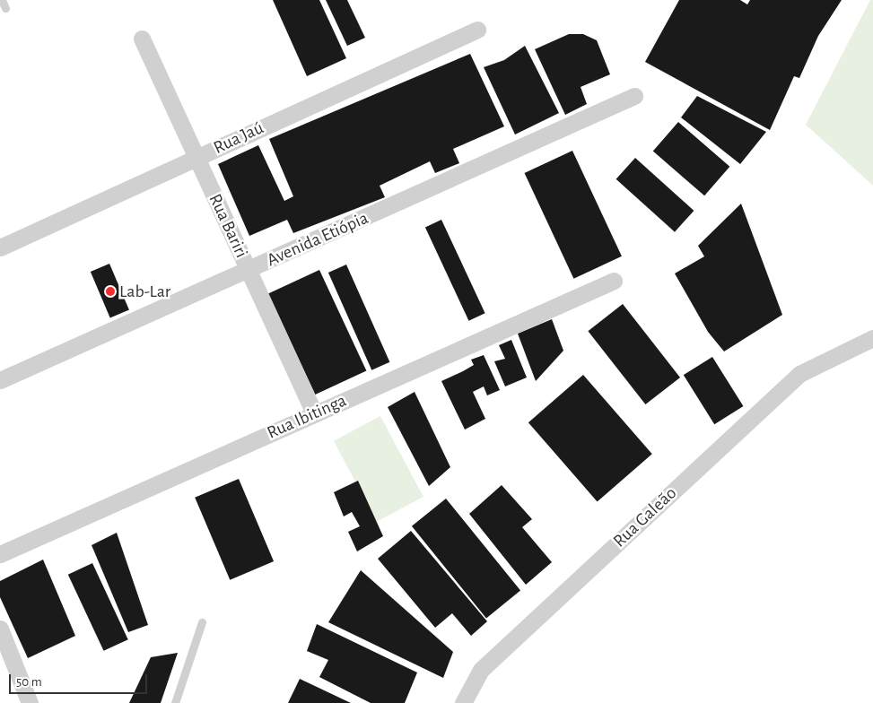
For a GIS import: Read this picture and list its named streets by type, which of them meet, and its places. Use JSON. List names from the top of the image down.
{
  "streets": {
    "street": [
      "Rua Jaú",
      "Rua Bariri",
      "Avenida Etiópia",
      "Rua Ibitinga",
      "Rua Galeão"
    ]
  },
  "crossings": [
    ["Rua Jaú", "Rua Bariri"],
    ["Rua Bariri", "Avenida Etiópia"],
    ["Rua Bariri", "Rua Ibitinga"]
  ],
  "places": ["Lab-Lar"],
  "scale_bar": "50 m"
}
